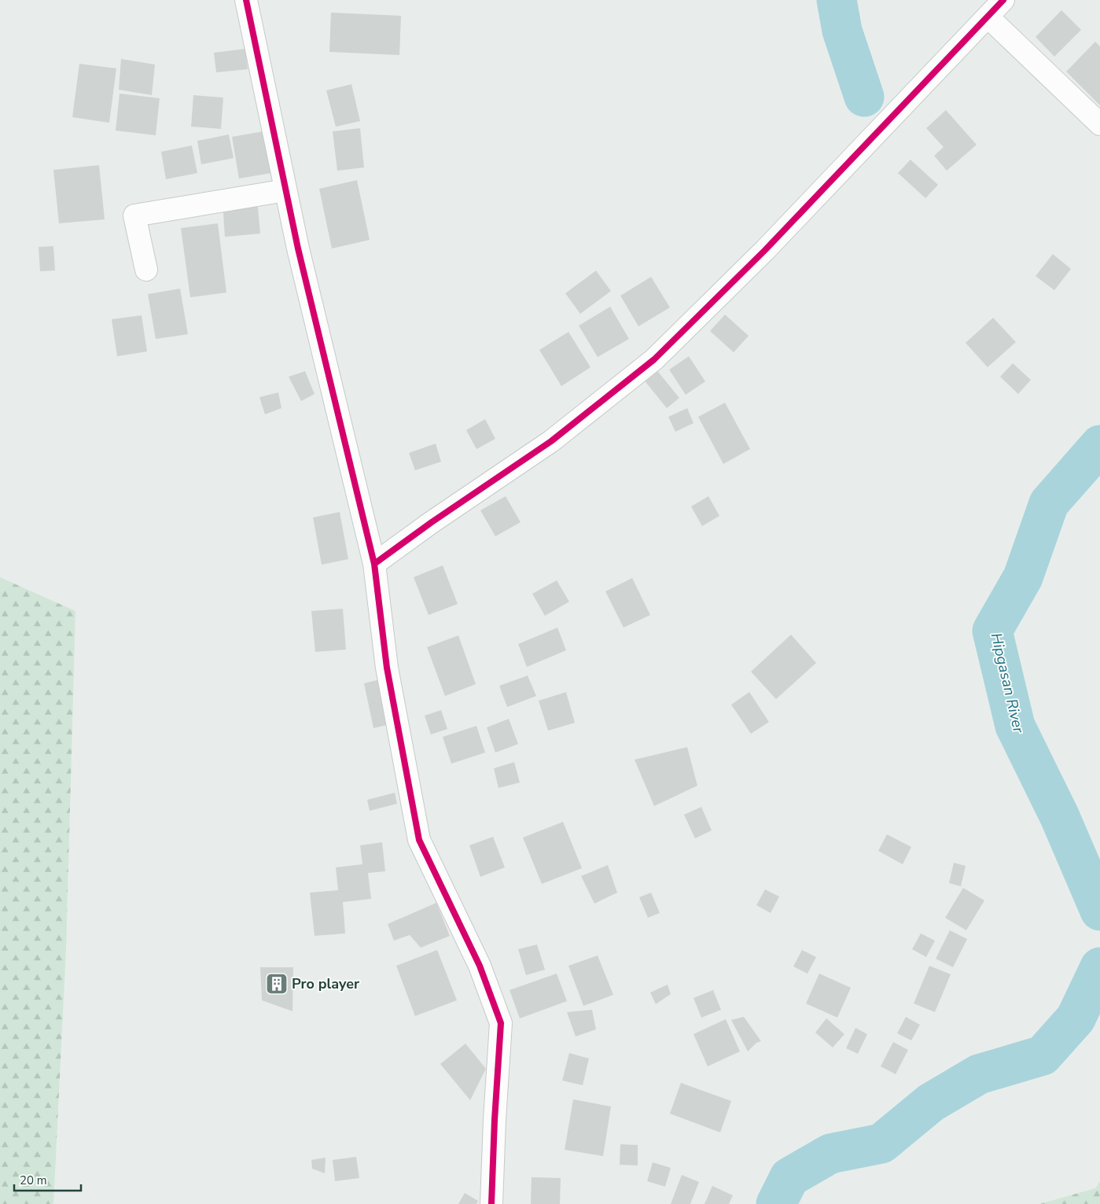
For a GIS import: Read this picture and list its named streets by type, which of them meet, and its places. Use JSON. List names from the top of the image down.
{
  "water": ["Hipgasan River"],
  "places": {
    "building": ["Pro player"]
  },
  "scale_bar": "20 m"
}
